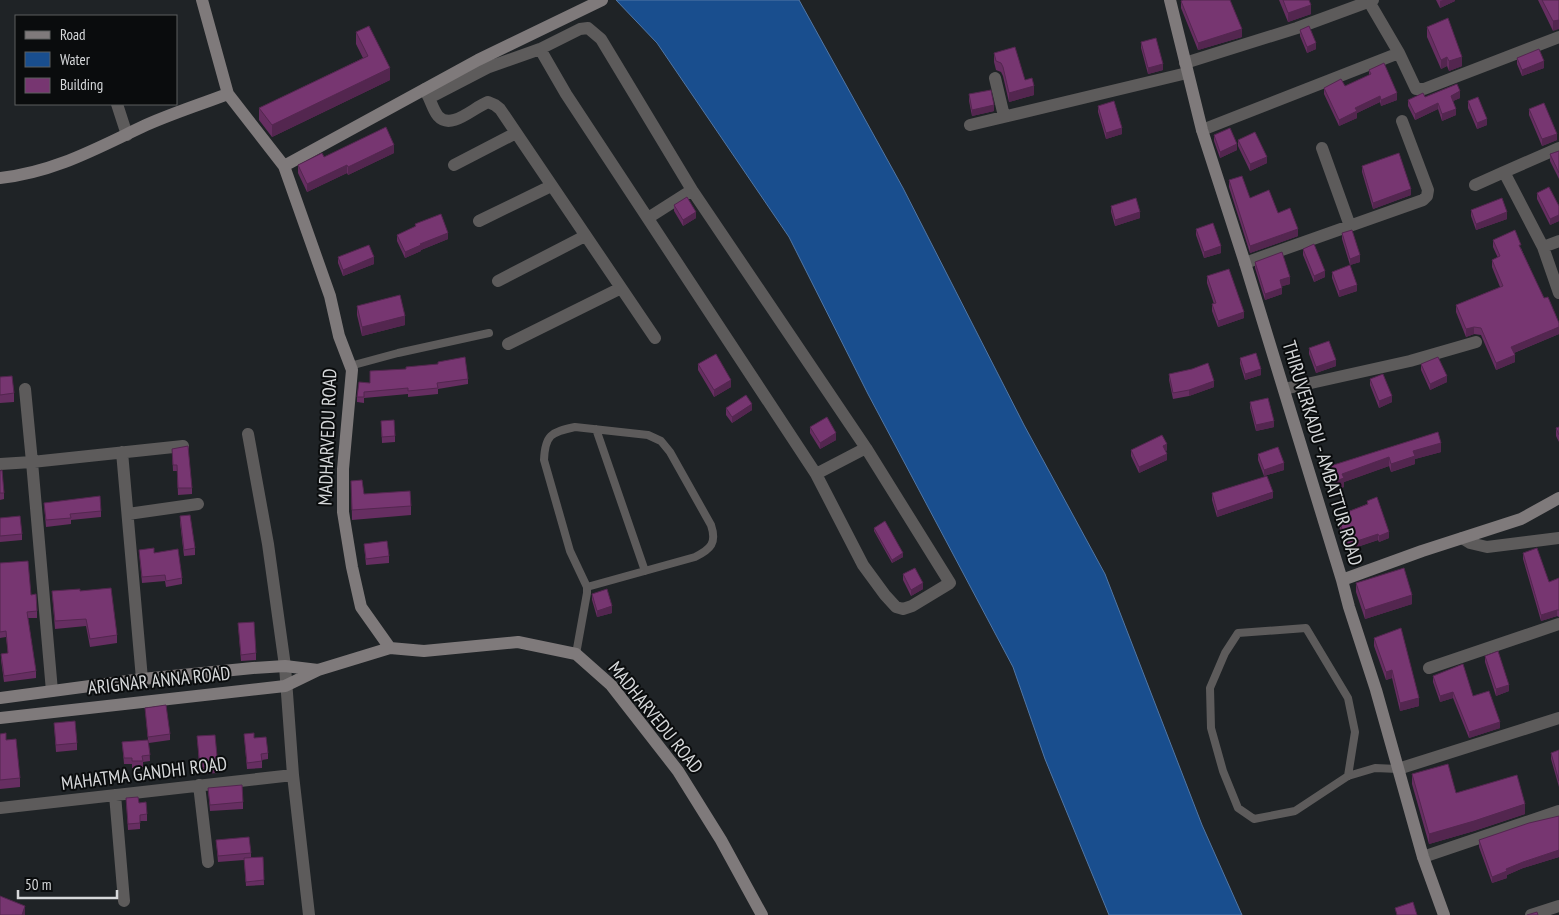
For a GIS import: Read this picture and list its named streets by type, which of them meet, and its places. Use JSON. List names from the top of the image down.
{
  "streets": {
    "street": [
      "MADHARVEDU ROAD",
      "THIRUVERKADU - AMBATTUR ROAD",
      "ARIGNAR ANNA ROAD",
      "MAHATMA GANDHI ROAD"
    ]
  },
  "crossings": [
    ["MADHARVEDU ROAD", "ARIGNAR ANNA ROAD"]
  ],
  "legend": ["Road", "Water", "Building"],
  "scale_bar": "50 m"
}
